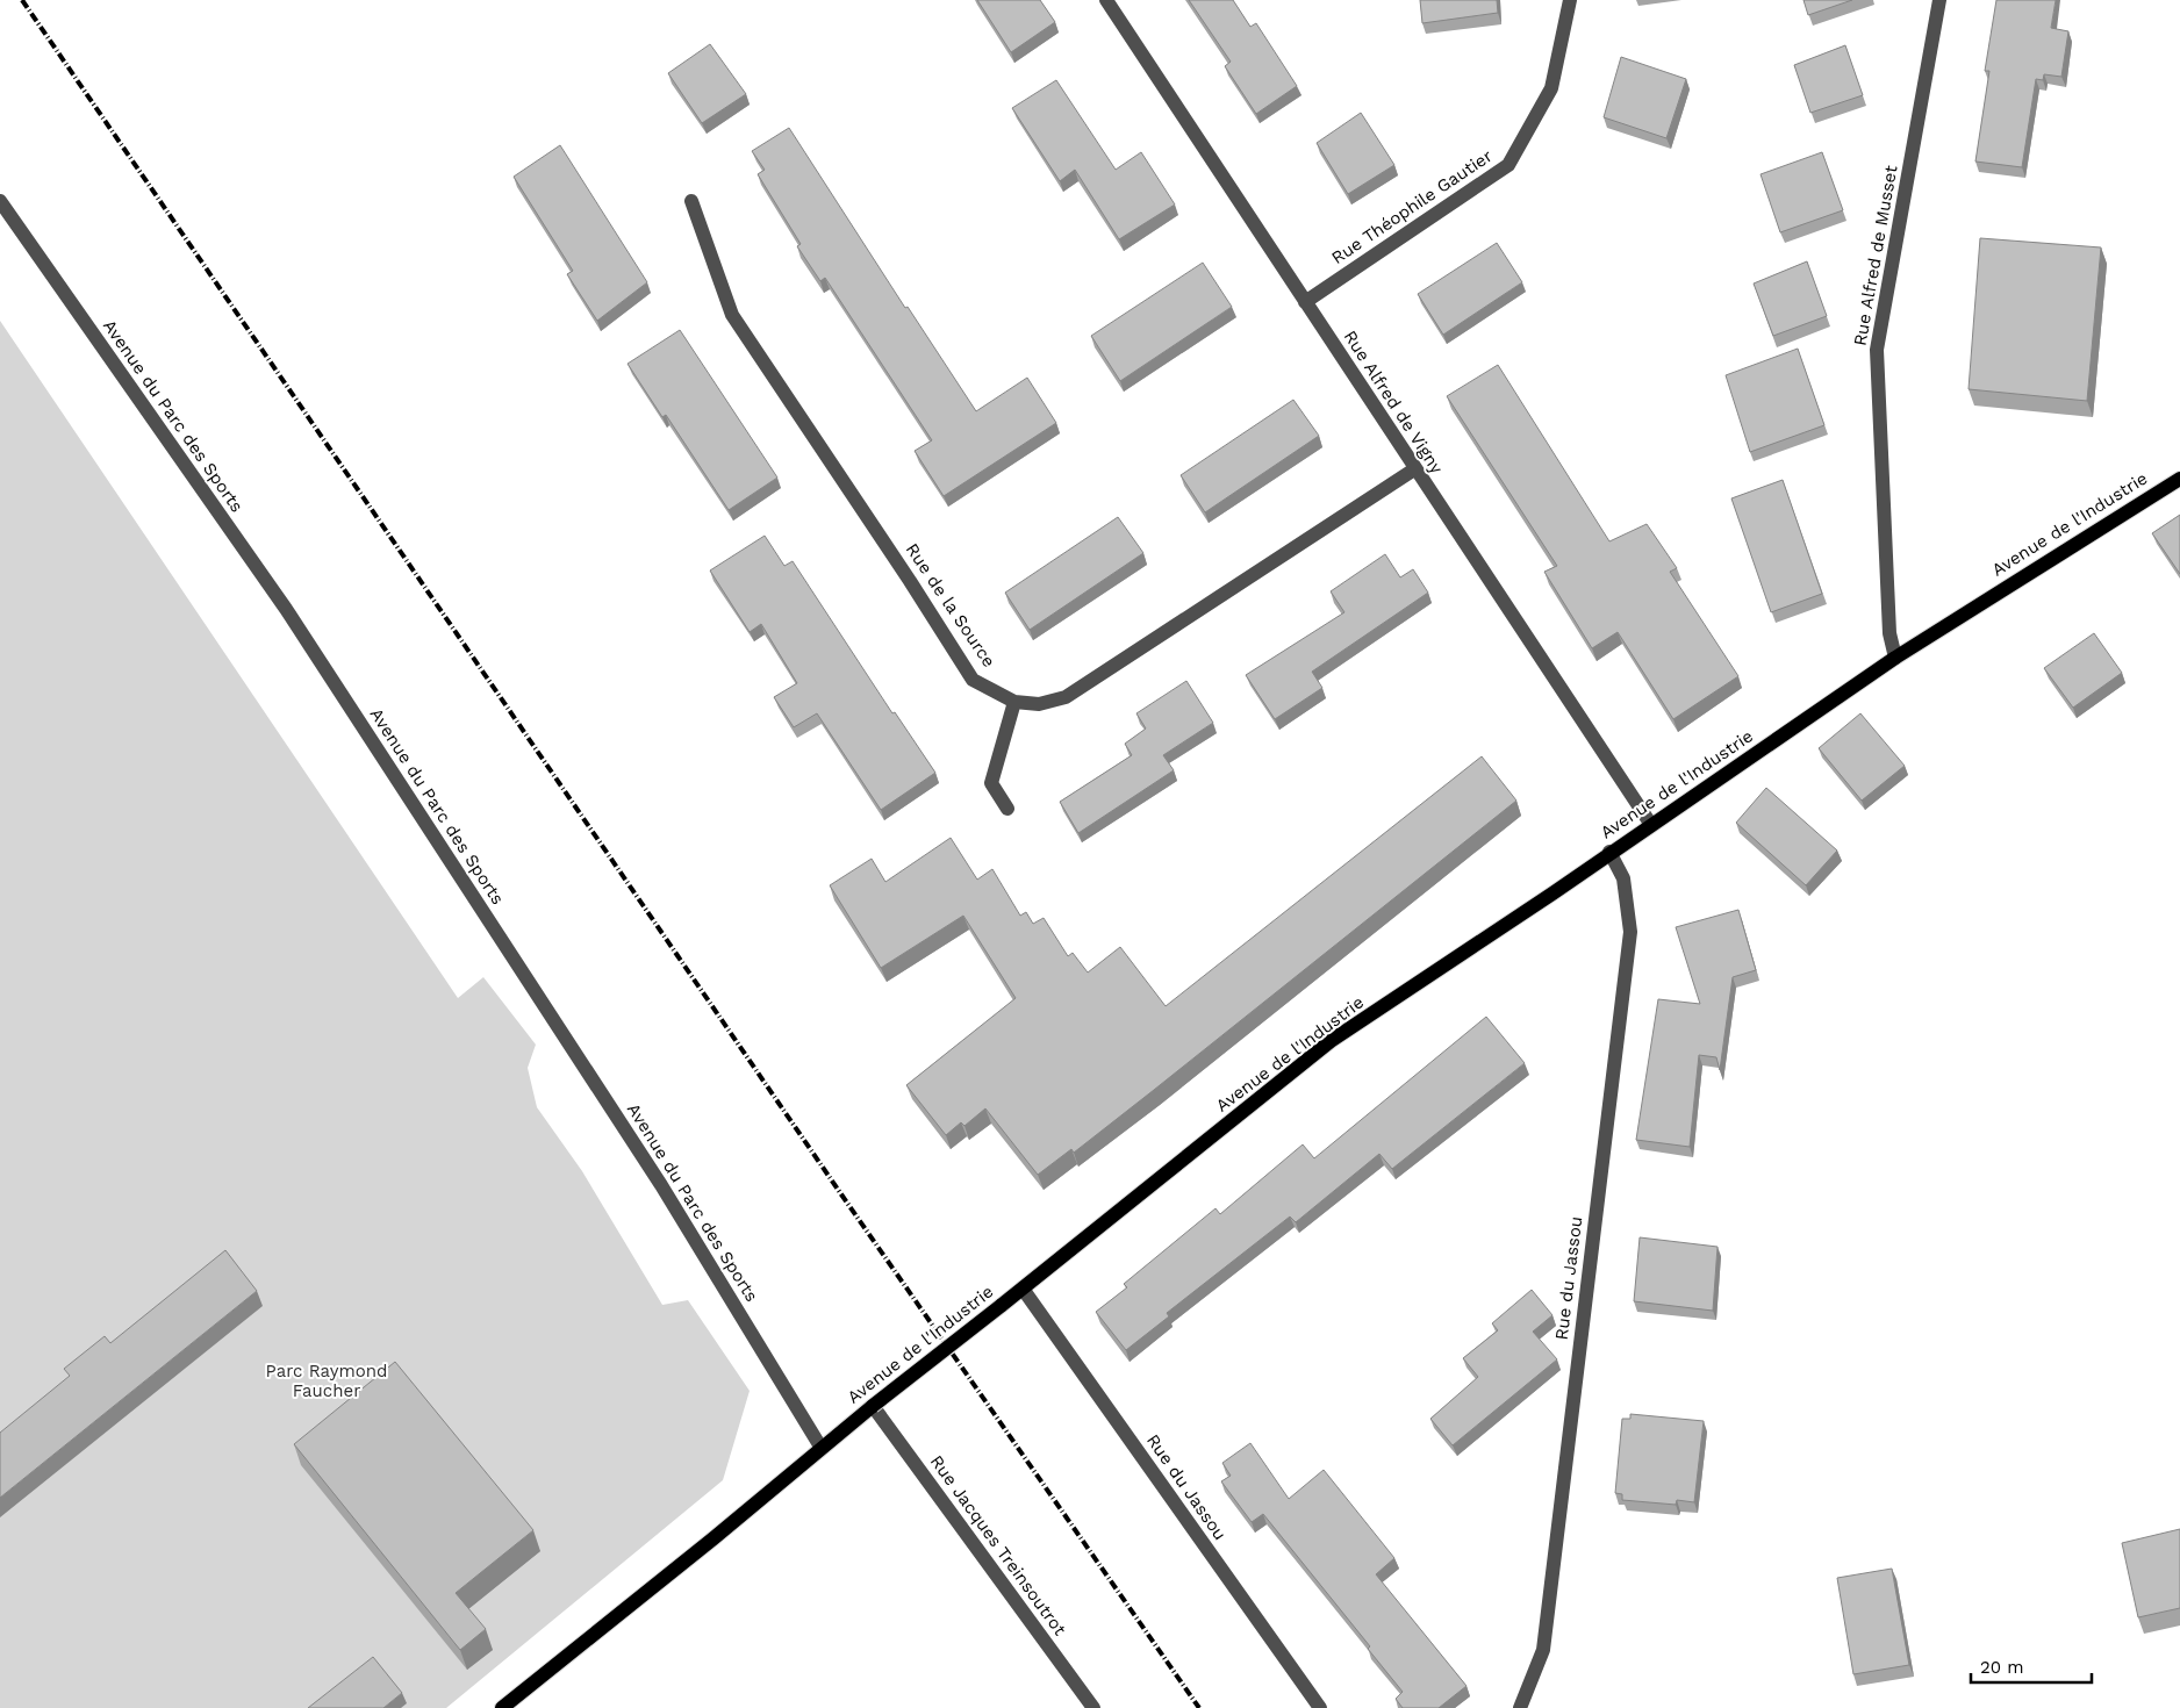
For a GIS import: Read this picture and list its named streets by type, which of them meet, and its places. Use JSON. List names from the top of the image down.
{
  "streets": {
    "main road": ["Avenue de l'Industrie"],
    "street": [
      "Rue Théophile Gautier",
      "Rue Alfred de Musset",
      "Rue Alfred de Vigny",
      "Avenue du Parc des Sports",
      "Rue de la Source",
      "Rue du Jassou",
      "Rue Jacques Treinsoutrot"
    ]
  },
  "crossings": [
    ["Rue Théophile Gautier", "Rue Alfred de Vigny"],
    ["Rue Alfred de Musset", "Avenue de l'Industrie"],
    ["Rue Alfred de Vigny", "Avenue de l'Industrie"],
    ["Rue Alfred de Vigny", "Rue de la Source"],
    ["Avenue du Parc des Sports", "Avenue de l'Industrie"],
    ["Avenue de l'Industrie", "Rue du Jassou"],
    ["Avenue de l'Industrie", "Rue Jacques Treinsoutrot"]
  ],
  "parks": ["Parc Raymond Faucher"],
  "scale_bar": "20 m"
}
